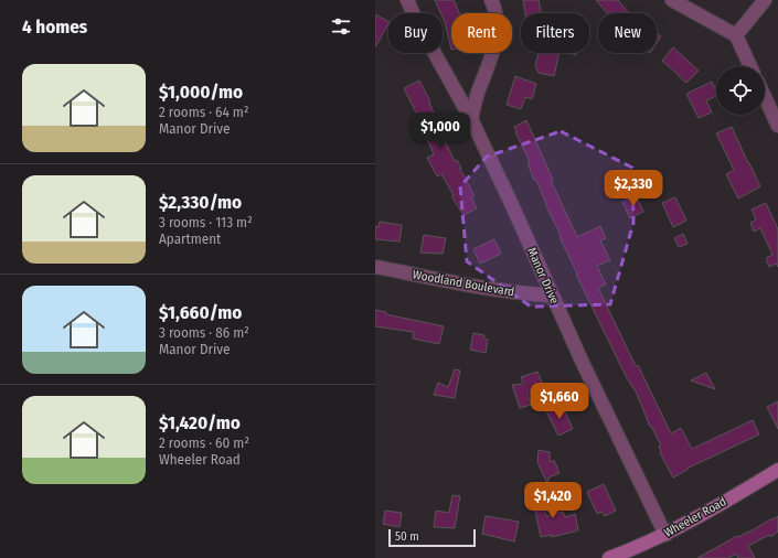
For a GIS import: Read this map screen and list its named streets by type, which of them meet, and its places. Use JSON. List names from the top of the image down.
{
  "streets": {
    "main road": ["Wheeler Road"],
    "street": ["Manor Drive", "Woodland Boulevard"]
  },
  "crossings": [
    ["Manor Drive", "Woodland Boulevard"],
    ["Manor Drive", "Wheeler Road"]
  ],
  "scale_bar": "50 m",
  "page": {
    "heading": "4 homes",
    "chip": [
      "Buy",
      "Rent",
      "Filters",
      "New"
    ],
    "list": [
      {
        "name": "$1,000/mo",
        "note": "2 rooms · 64 m² · Manor Drive"
      },
      {
        "name": "$2,330/mo",
        "note": "3 rooms · 113 m² · Apartment"
      },
      {
        "name": "$1,660/mo",
        "note": "3 rooms · 86 m² · Manor Drive"
      },
      {
        "name": "$1,420/mo",
        "note": "2 rooms · 60 m² · Wheeler Road"
      }
    ],
    "price": [
      "$1,000",
      "$2,330",
      "$1,660",
      "$1,420"
    ],
    "scale": "50 m"
  }
}
